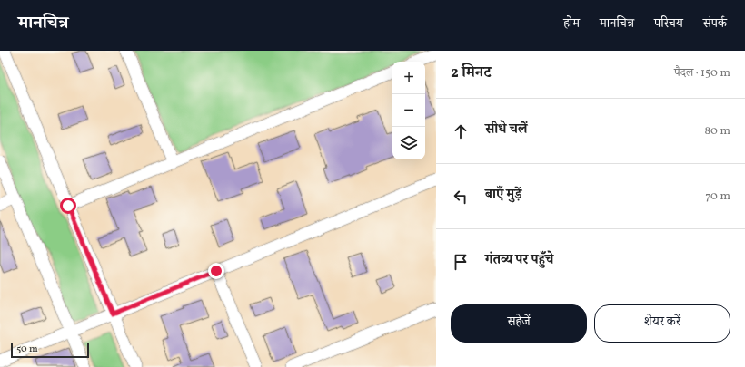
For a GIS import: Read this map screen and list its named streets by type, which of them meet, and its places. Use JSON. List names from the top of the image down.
{
  "scale_bar": "50 m",
  "page": {
    "header": "मानचित्र",
    "nav": [
      "होम",
      "मानचित्र",
      "परिचय",
      "संपर्क"
    ],
    "heading": ["2 मिनट", "पैदल · 150 m"],
    "map_buttons": ["+", "−"],
    "list": [
      ["सीधे चलें", "80 m"],
      ["बाएँ मुड़ें", "70 m"],
      "गंतव्य पर पहुँचे"
    ],
    "buttons": ["सहेजें", "शेयर करें"],
    "scale": "50 m"
  }
}
